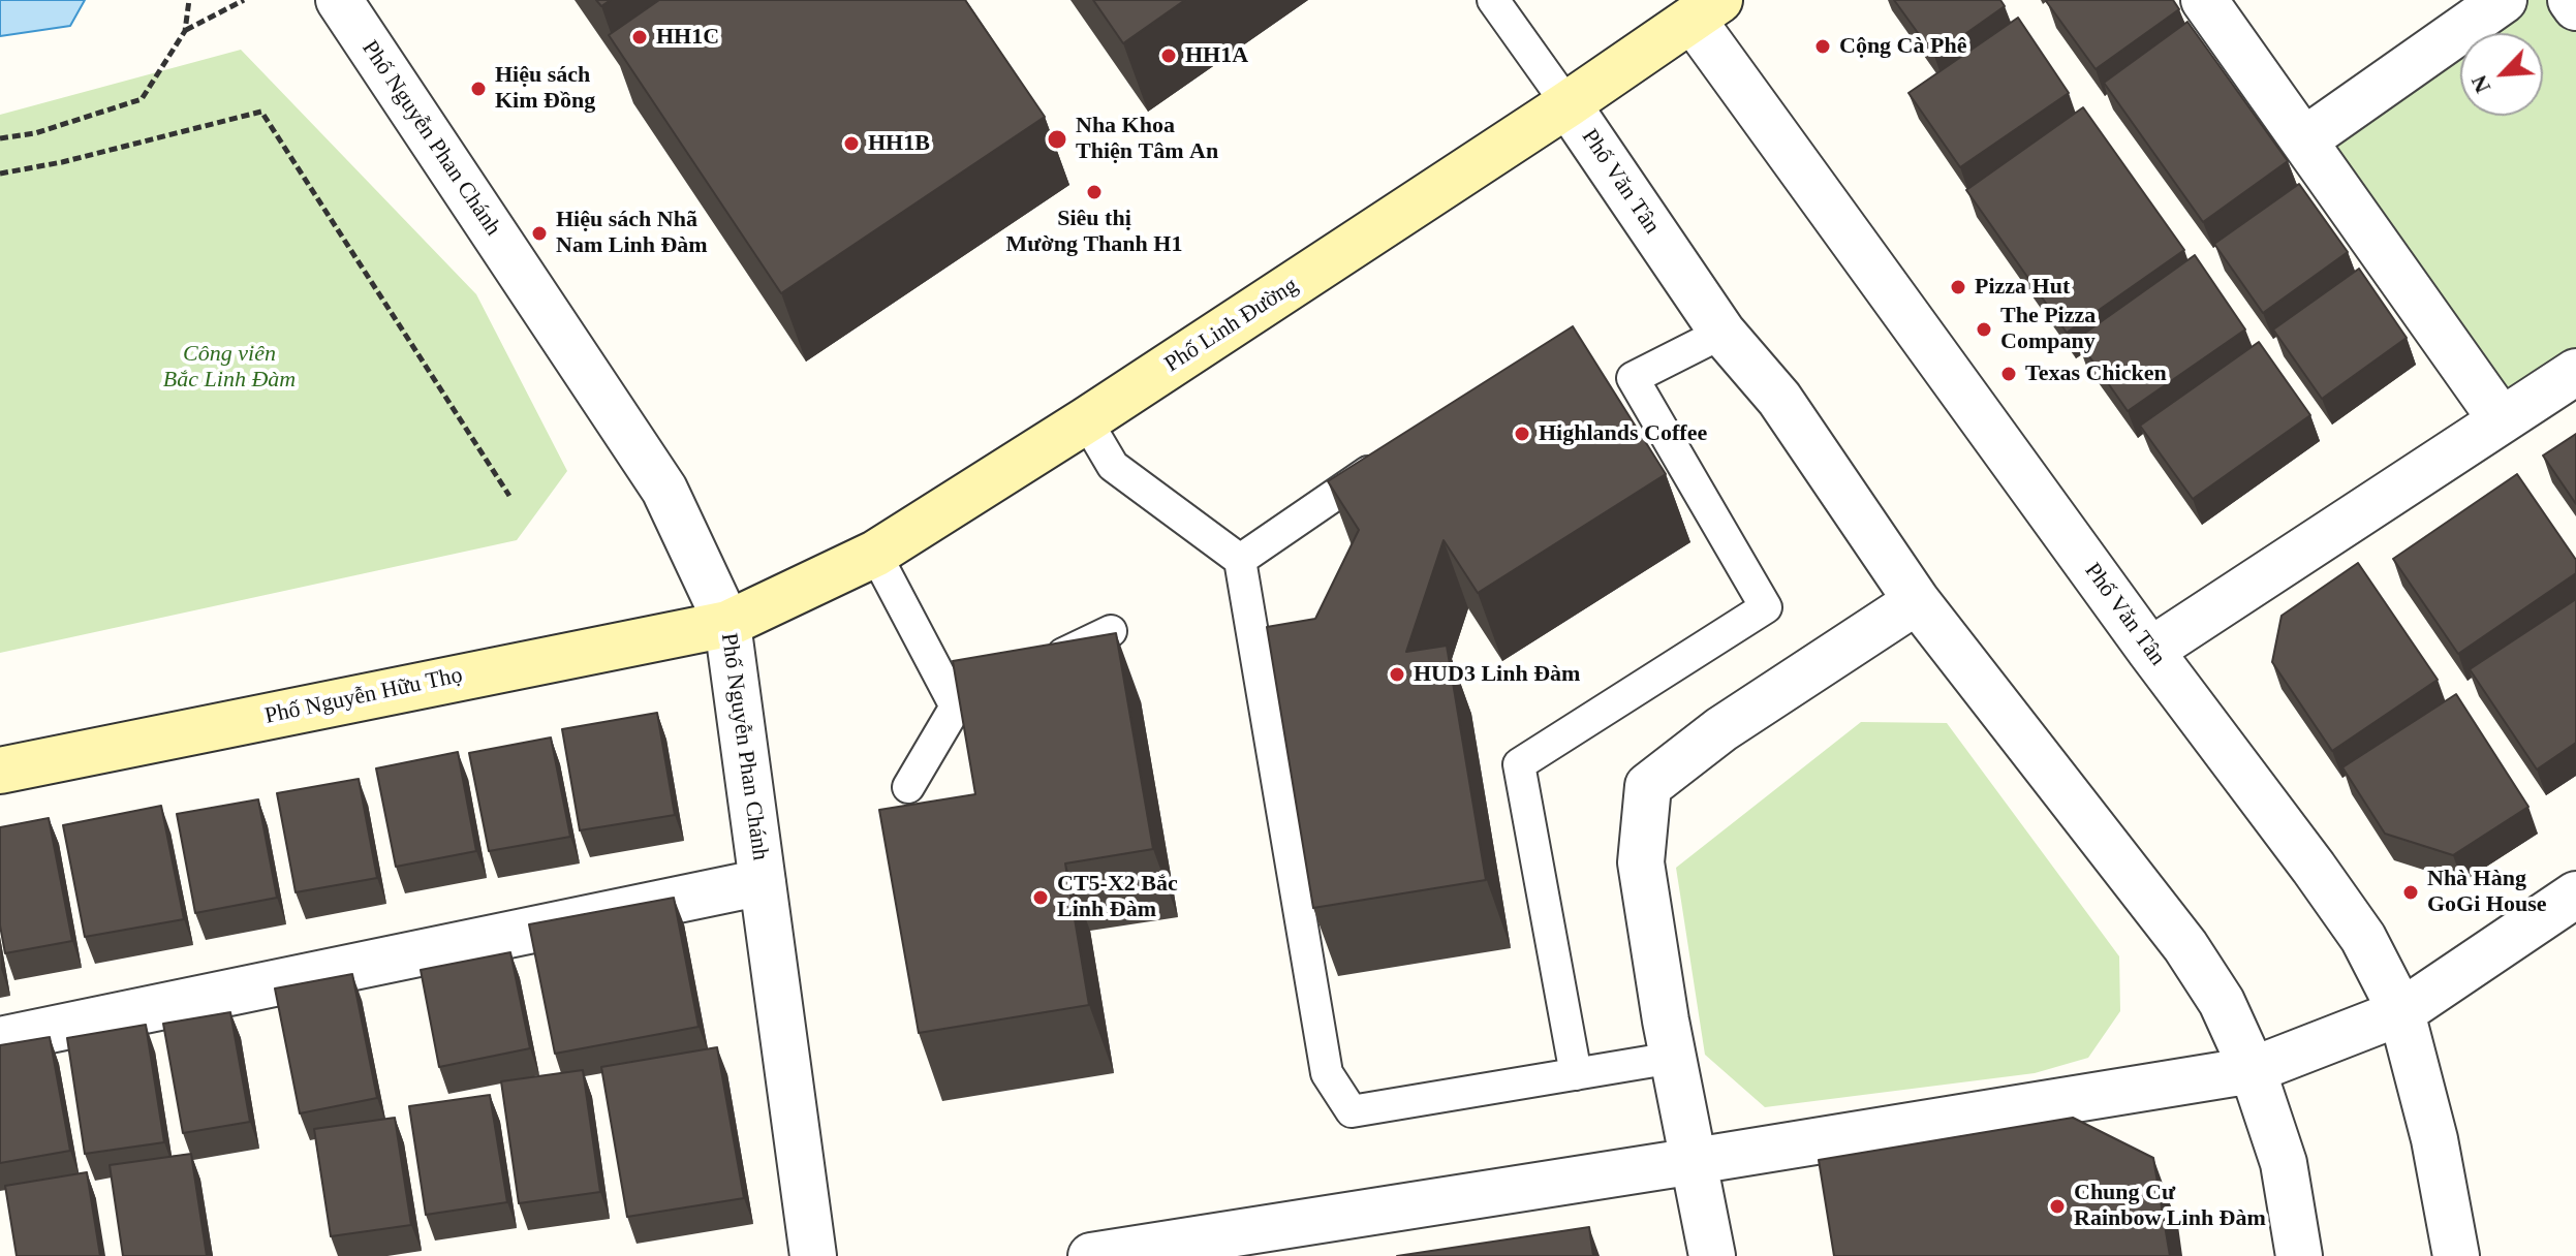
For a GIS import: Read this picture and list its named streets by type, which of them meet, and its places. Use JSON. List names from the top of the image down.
{
  "streets": {
    "street": [
      "Phố Nguyễn Phan Chánh",
      "Phố Văn Tân",
      "Phố Linh Đường",
      "Phố Nguyễn Hữu Thọ"
    ]
  },
  "crossings": [
    ["Phố Nguyễn Phan Chánh", "Phố Linh Đường"],
    ["Phố Nguyễn Phan Chánh", "Phố Nguyễn Hữu Thọ"],
    ["Phố Văn Tân", "Phố Linh Đường"],
    ["Phố Linh Đường", "Phố Nguyễn Hữu Thọ"]
  ],
  "parks": ["Công viên Bắc Linh Đàm"],
  "places": [
    "HH1C",
    "Cộng Cà Phê",
    "HH1A",
    "Hiệu sách Kim Đồng",
    "Nha Khoa Thiện Tâm An",
    "HH1B",
    "Siêu thị Mường Thanh H1",
    "Hiệu sách Nhã Nam Linh Đàm",
    "Pizza Hut",
    "The Pizza Company",
    "Texas Chicken",
    "Highlands Coffee",
    "HUD3 Linh Đàm",
    "Nhà Hàng GoGi House",
    "CT5-X2 Bắc Linh Đàm",
    "Chung Cư Rainbow Linh Đàm"
  ],
  "north": "bottom left"
}
